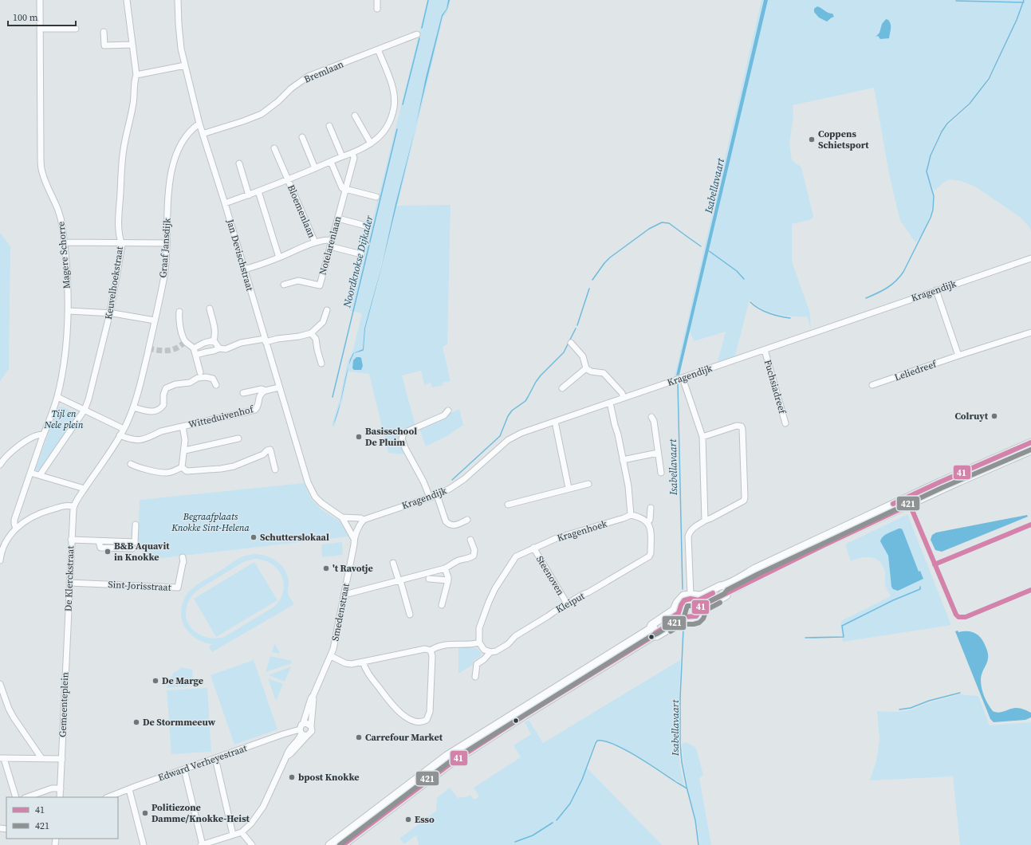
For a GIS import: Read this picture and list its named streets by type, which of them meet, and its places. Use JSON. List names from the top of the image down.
{
  "streets": {
    "street": [
      "Bremlaan",
      "Bloemenlaan",
      "Notelarenlaan",
      "Graaf Jansdijk",
      "Magere Schorre",
      "Jan Devischstraat",
      "Keuvelhoekstraat",
      "Kragendijk",
      "Leliedreef",
      "Fuchsiadreef",
      "Witteduivenhof",
      "Kragenhoek",
      "Steenoven",
      "De Klerckstraat",
      "Sint-Jorisstraat",
      "Kleiput",
      "Smedenstraat",
      "Gemeenteplein",
      "Edward Verheyestraat"
    ]
  },
  "crossings": [
    ["Bremlaan", "Jan Devischstraat"],
    ["Bloemenlaan", "Notelarenlaan"],
    ["Bloemenlaan", "Jan Devischstraat"],
    ["Graaf Jansdijk", "Jan Devischstraat"],
    ["Graaf Jansdijk", "Witteduivenhof"],
    ["Graaf Jansdijk", "De Klerckstraat"],
    ["Jan Devischstraat", "Kragendijk"],
    ["Jan Devischstraat", "Smedenstraat"],
    ["Kragendijk", "Fuchsiadreef"],
    ["Kragendijk", "Smedenstraat"],
    ["Kragenhoek", "Steenoven"],
    ["Steenoven", "Kleiput"],
    ["De Klerckstraat", "Sint-Jorisstraat"],
    ["De Klerckstraat", "Gemeenteplein"],
    ["Smedenstraat", "Edward Verheyestraat"]
  ],
  "water": ["Isabellavaart", "Noordknokse Dijkader"],
  "parks": ["Tijl en Nele plein", "Begraafplaats Knokke Sint-Helena"],
  "places": [
    "Coppens Schietsport",
    "Colruyt",
    "Basisschool De Pluim",
    "Schutterslokaal",
    "B&B Aquavit in Knokke",
    "'t Ravotje",
    "De Marge",
    "De Stormmeeuw",
    "Carrefour Market",
    "bpost Knokke",
    "Politiezone Damme/Knokke-Heist",
    "Esso"
  ],
  "lines": ["transit line 41", "transit line 421"],
  "legend": ["41", "421"],
  "scale_bar": "100 m"
}
